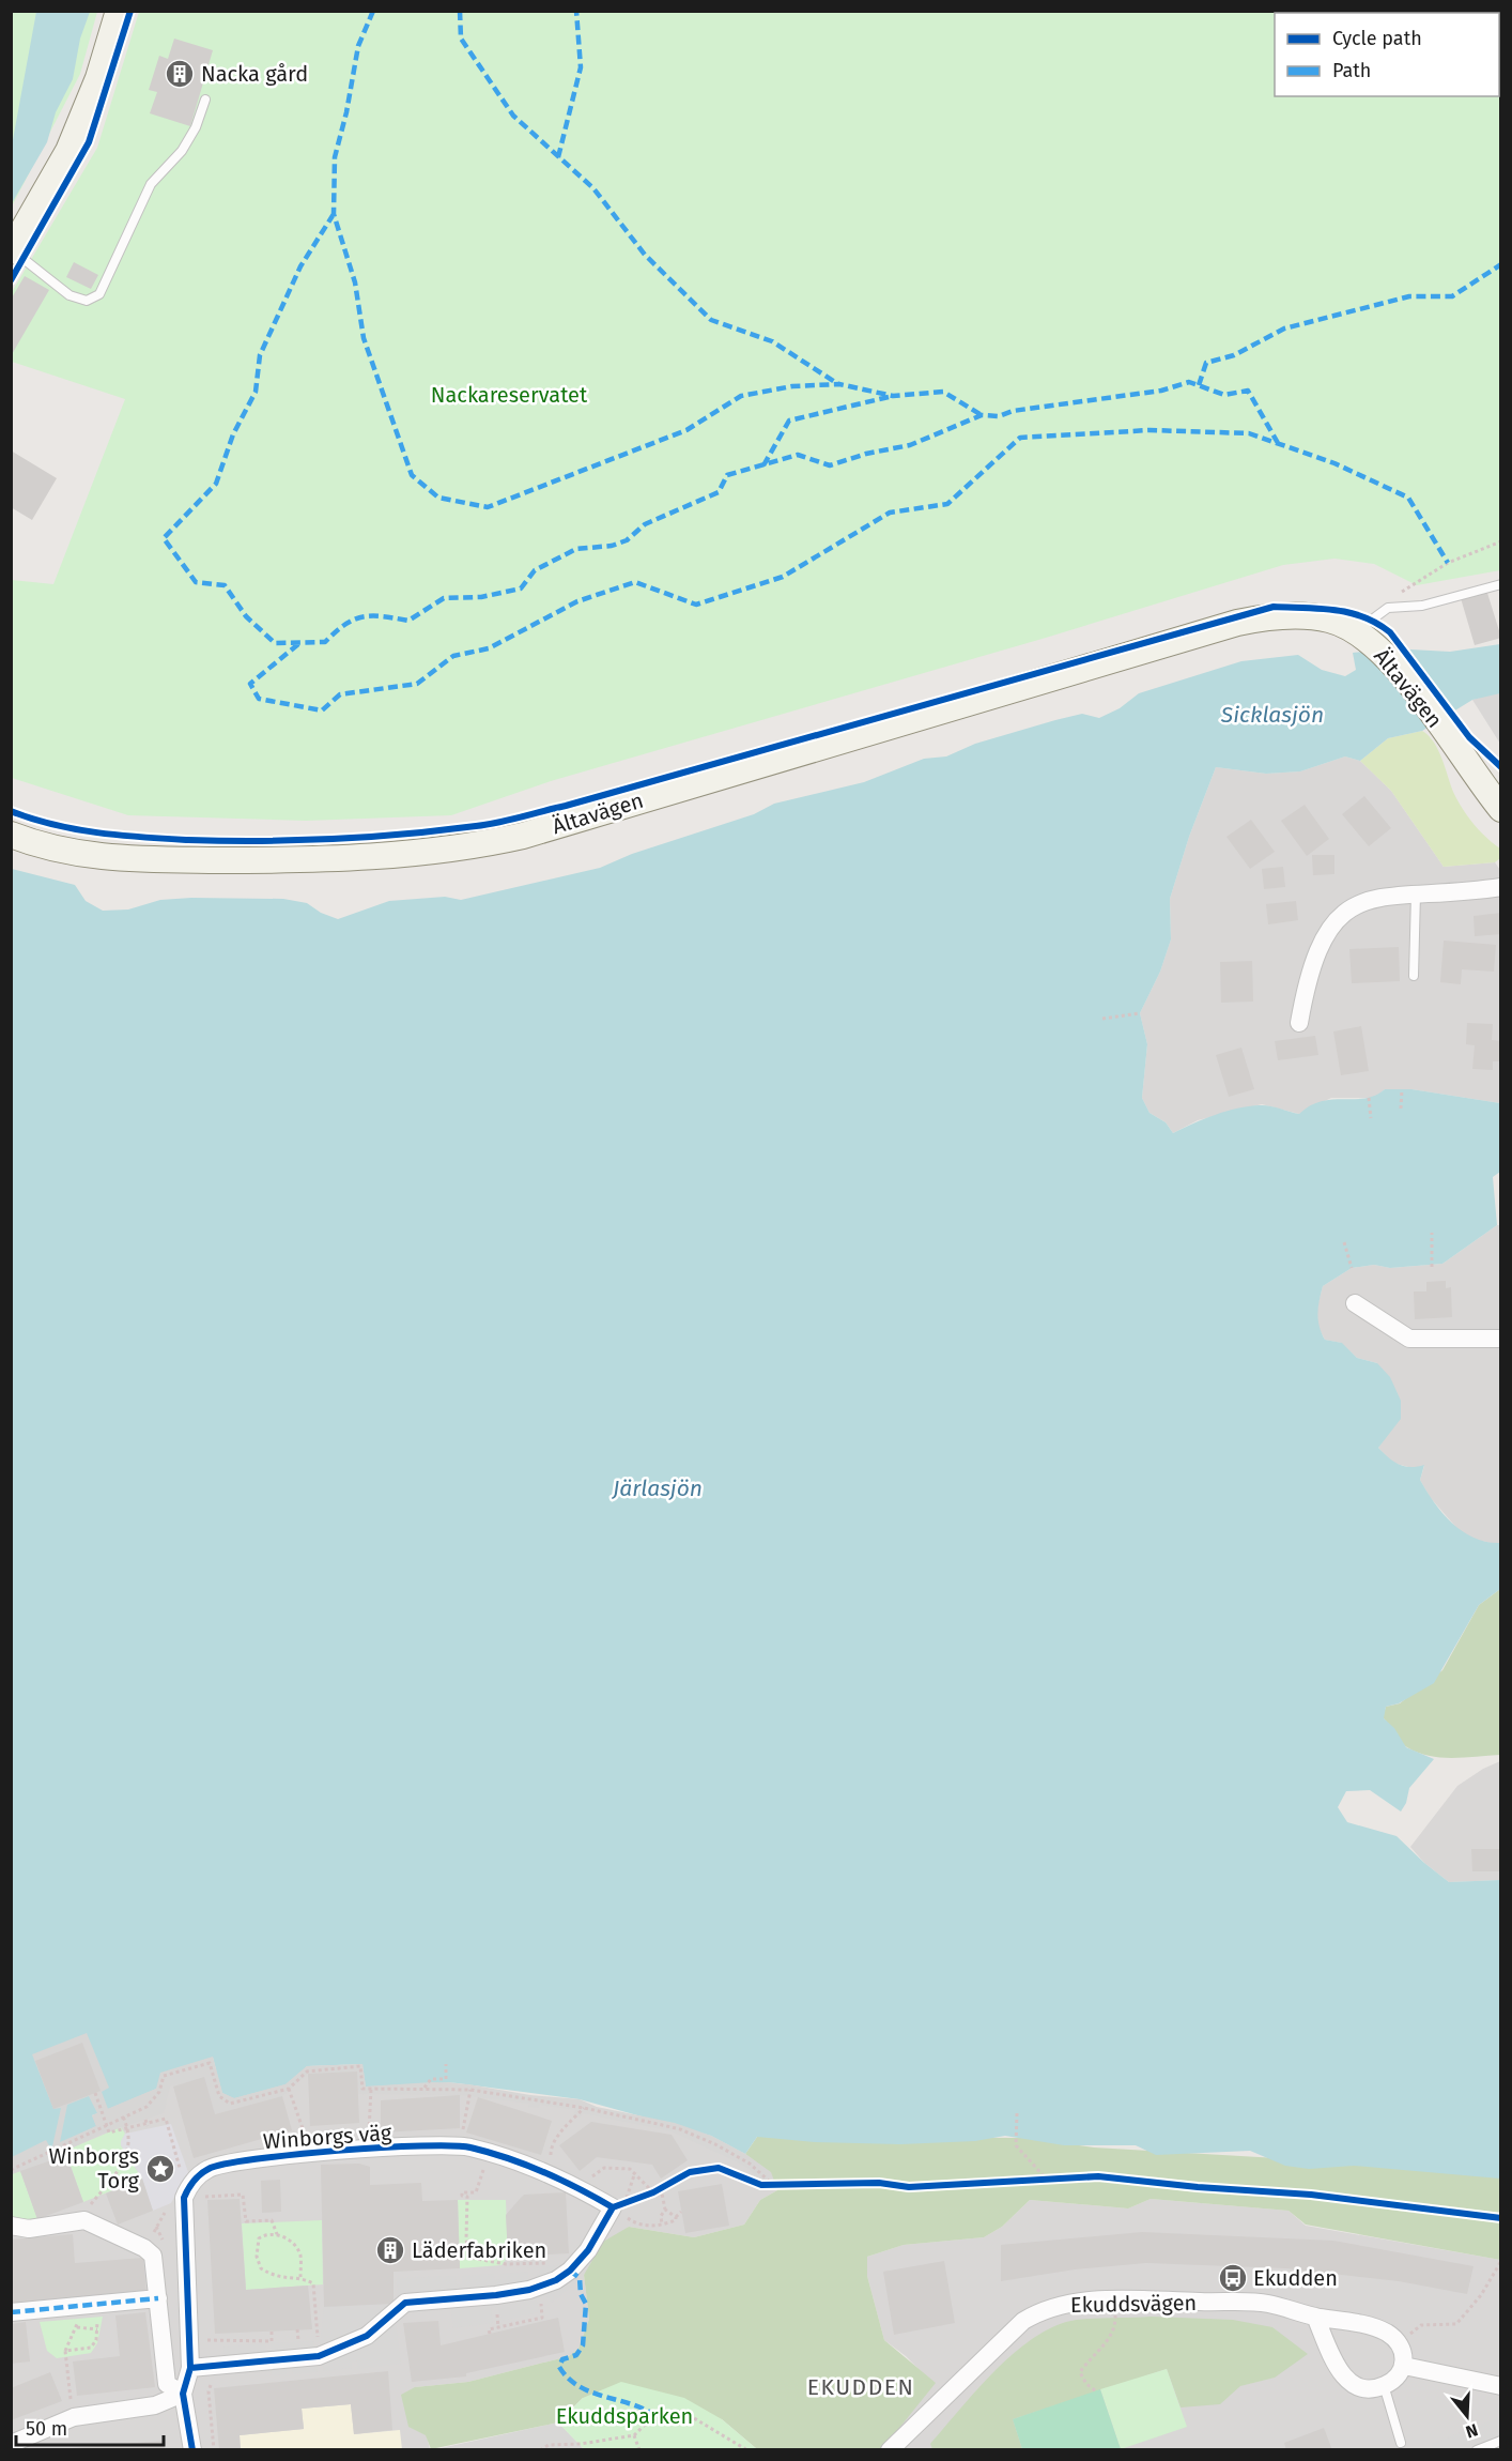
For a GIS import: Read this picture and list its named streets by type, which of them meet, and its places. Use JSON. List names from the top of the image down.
{
  "streets": {
    "main road": ["Ältavägen"],
    "street": ["Winborgs väg", "Ekuddsvägen"]
  },
  "districts": ["EKUDDEN"],
  "water": ["Sicklasjön", "Järlasjön"],
  "parks": ["Nackareservatet", "Ekuddsparken"],
  "places": {
    "building": ["Nacka gård", "Läderfabriken"],
    "place": ["Winborgs Torg"],
    "bus stop": ["Ekudden"]
  },
  "legend": ["Cycle path", "Path"],
  "scale_bar": "50 m",
  "north": "bottom"
}
